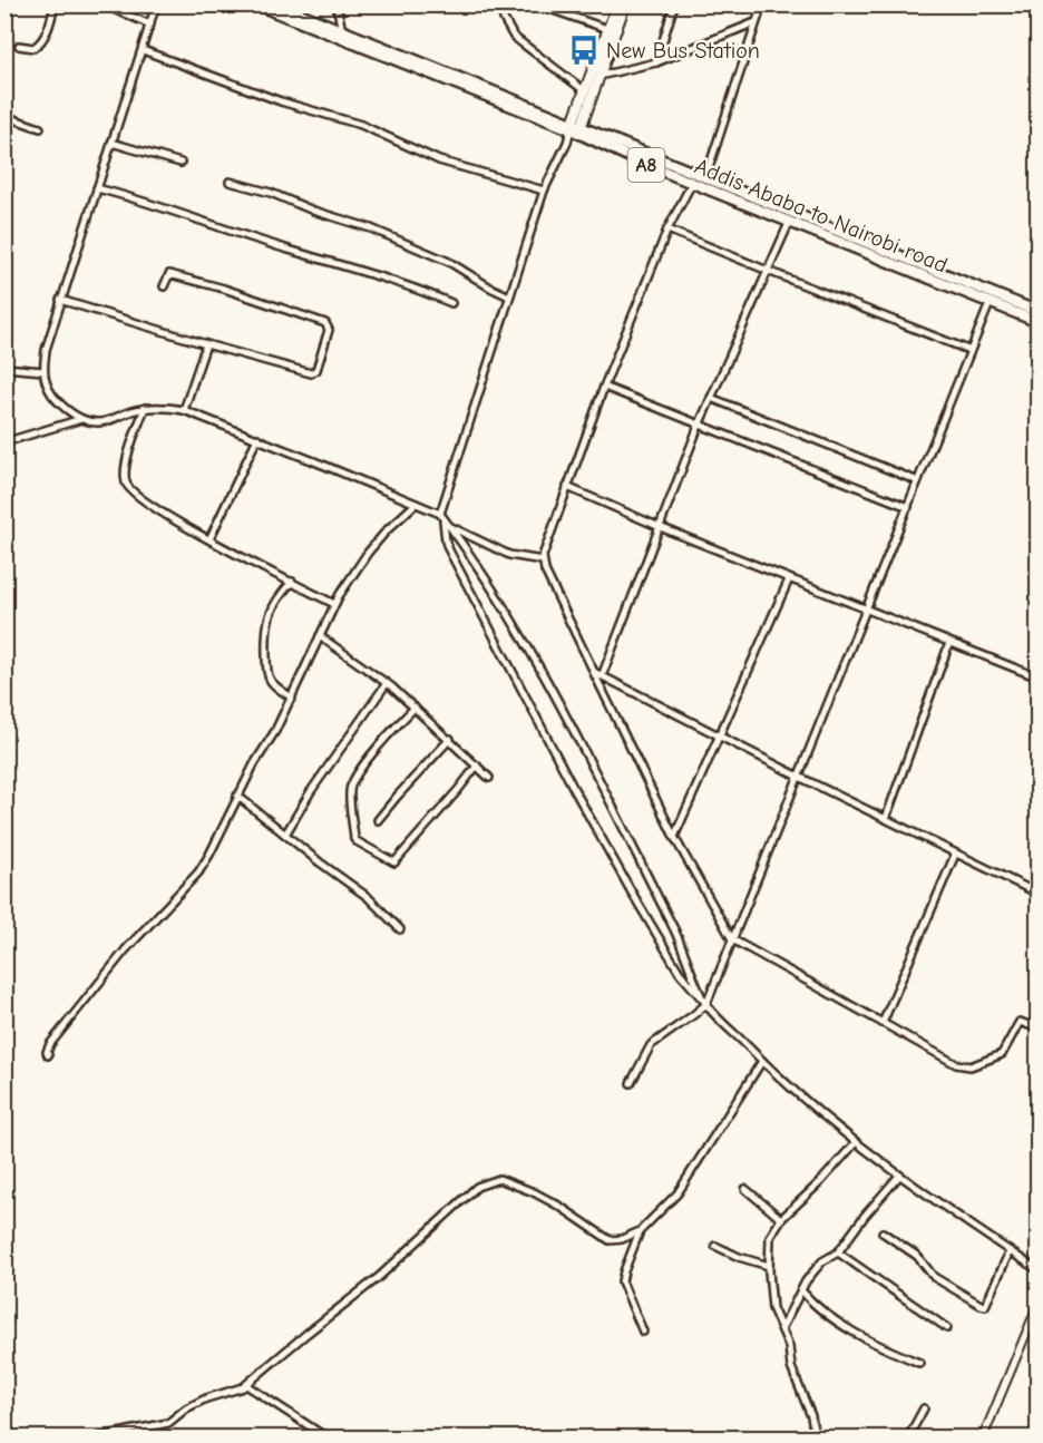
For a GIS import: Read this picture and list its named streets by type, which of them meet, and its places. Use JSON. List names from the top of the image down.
{
  "streets": {
    "highway": ["A8", "Addis Ababa to Nairobi road"]
  },
  "places": {
    "bus stop": ["New Bus Station"]
  }
}
